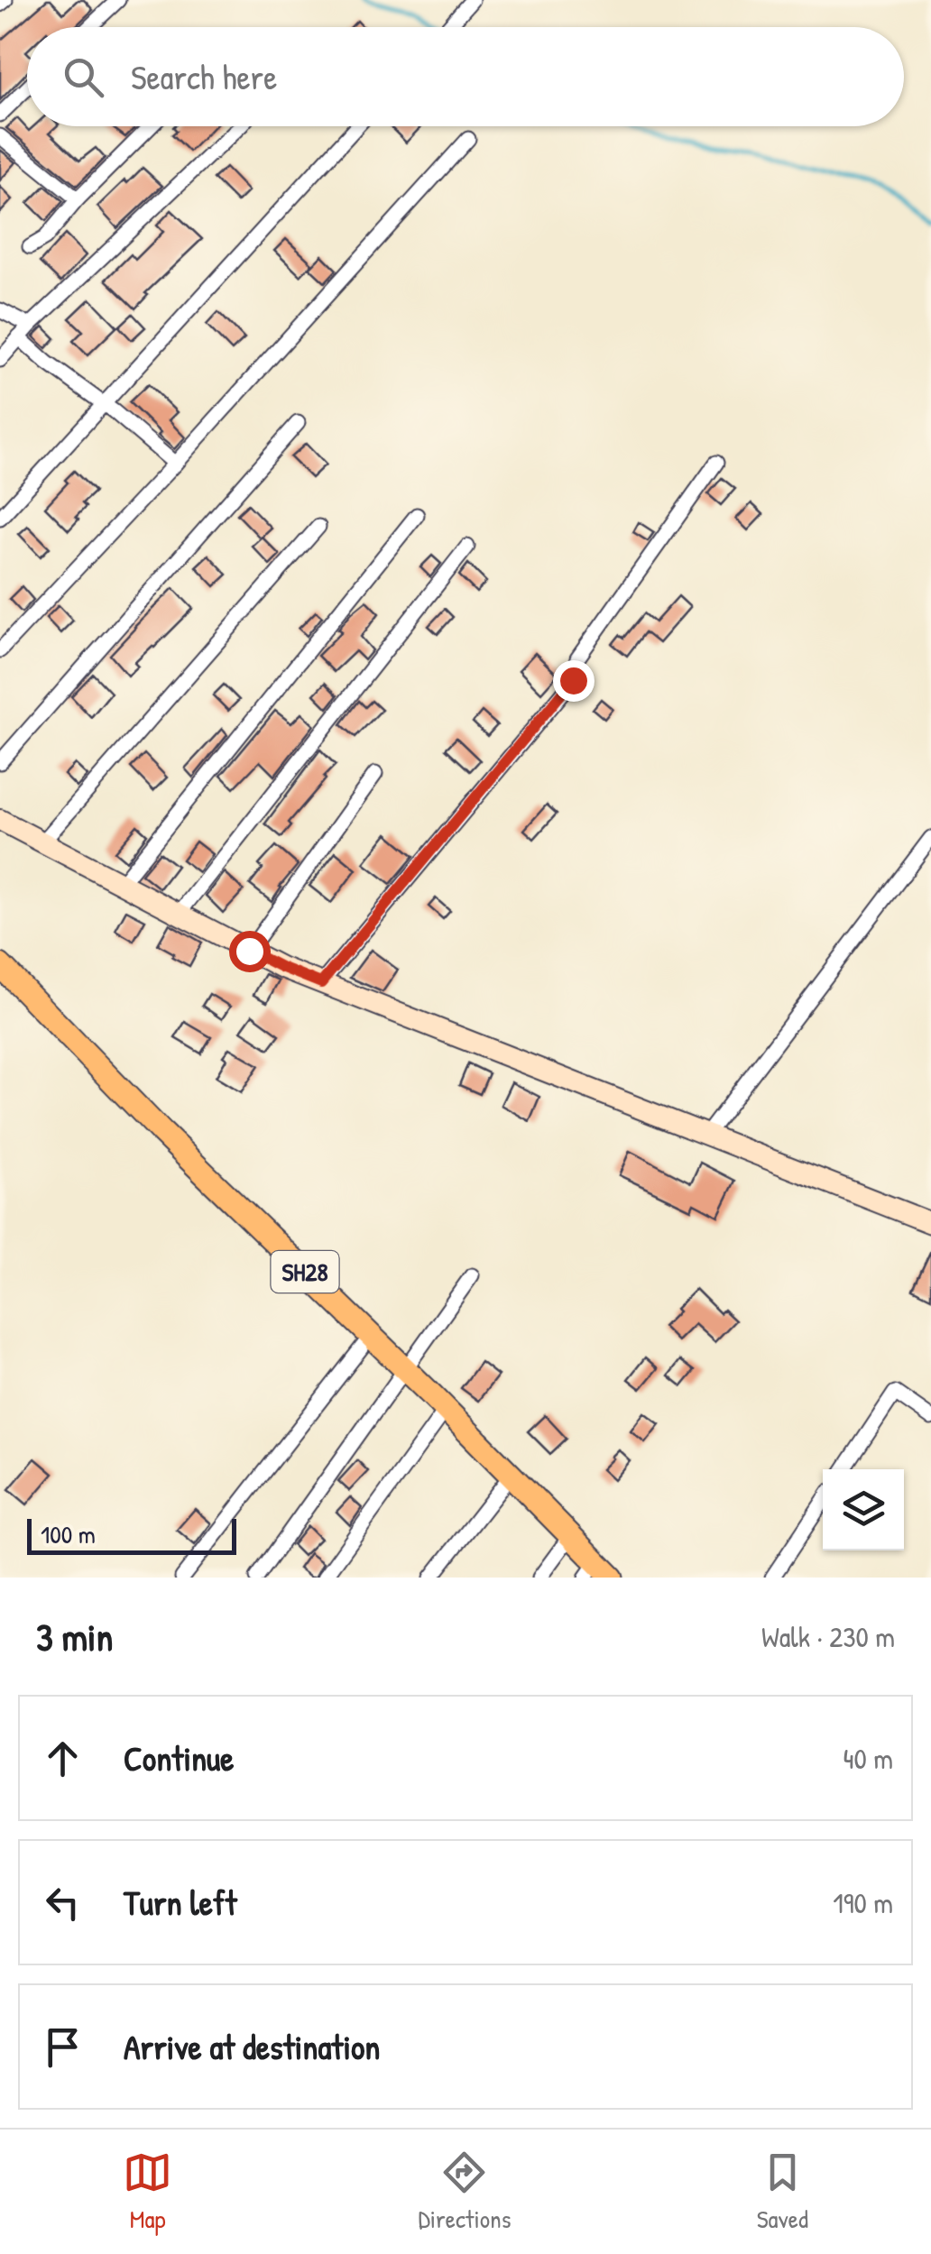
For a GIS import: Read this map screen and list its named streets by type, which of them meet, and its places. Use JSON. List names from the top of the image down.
{
  "streets": {
    "main road": ["SH28"]
  },
  "scale_bar": "100 m",
  "page": {
    "search": "Search here",
    "scale": "100 m",
    "heading": ["3 min", "Walk · 230 m"],
    "list": [
      ["Continue", "40 m"],
      ["Turn left", "190 m"],
      "Arrive at destination"
    ],
    "nav": ["Map", "Directions", "Saved"]
  }
}
